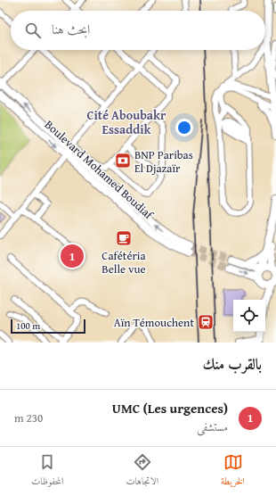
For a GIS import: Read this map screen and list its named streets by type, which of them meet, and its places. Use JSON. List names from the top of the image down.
{
  "streets": {
    "main road": ["Boulevard Mohamed Boudiaf"]
  },
  "districts": ["Cité Aboubakr Essaddik"],
  "places": {
    "bank": ["BNP Paribas El Djazaïr"],
    "cafe": ["Cafétéria Belle vue"],
    "station": ["Aïn Témouchent"]
  },
  "scale_bar": "100 m",
  "page": {
    "search": "ابحث هنا",
    "pins": "1",
    "scale": "100 m",
    "heading": "بالقرب منك",
    "list": [
      {
        "mark": "1",
        "name": "UMC (Les urgences)",
        "note": "مستشفى",
        "value": "230 m"
      }
    ],
    "nav": ["الخريطة", "الاتجاهات", "المحفوظات"]
  }
}
